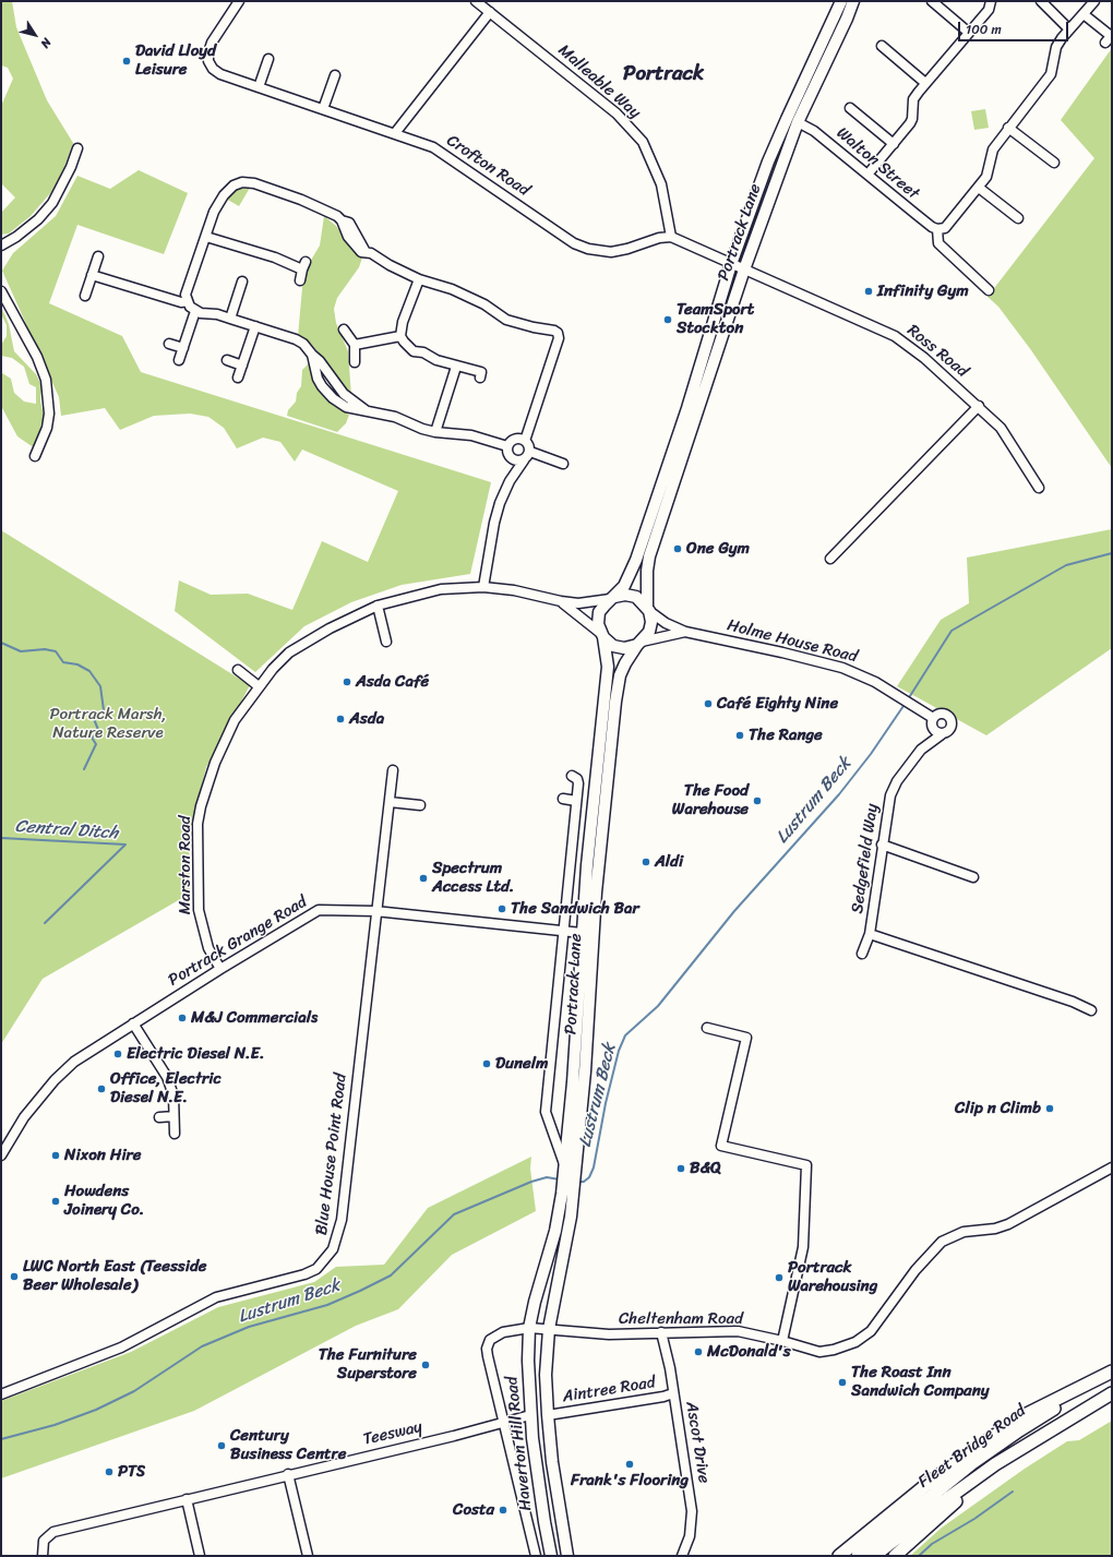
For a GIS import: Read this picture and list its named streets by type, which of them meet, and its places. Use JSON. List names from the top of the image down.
{
  "streets": {
    "highway": ["Fleet Bridge Road"],
    "main road": ["Portrack Lane", "Haverton Hill Road"],
    "street": [
      "Malleable Way",
      "Walton Street",
      "Crofton Road",
      "Ross Road",
      "Holme House Road",
      "Sedgefield Way",
      "Marston Road",
      "Portrack Grange Road",
      "Blue House Point Road",
      "Cheltenham Road",
      "Aintree Road",
      "Teesway",
      "Ascot Drive"
    ]
  },
  "crossings": [
    ["Malleable Way", "Crofton Road"],
    ["Walton Street", "Portrack Lane"],
    ["Portrack Lane", "Ross Road"],
    ["Portrack Lane", "Holme House Road"],
    ["Portrack Lane", "Marston Road"],
    ["Portrack Lane", "Portrack Grange Road"],
    ["Portrack Lane", "Cheltenham Road"],
    ["Portrack Lane", "Haverton Hill Road"],
    ["Holme House Road", "Sedgefield Way"],
    ["Holme House Road", "Marston Road"],
    ["Marston Road", "Portrack Grange Road"],
    ["Portrack Grange Road", "Blue House Point Road"],
    ["Cheltenham Road", "Teesway"],
    ["Cheltenham Road", "Ascot Drive"],
    ["Cheltenham Road", "Haverton Hill Road"],
    ["Aintree Road", "Ascot Drive"],
    ["Aintree Road", "Haverton Hill Road"],
    ["Teesway", "Haverton Hill Road"]
  ],
  "districts": ["Portrack"],
  "water": ["Lustrum Beck", "Central Ditch"],
  "parks": ["Portrack Marsh, Nature Reserve"],
  "places": [
    "David Lloyd Leisure",
    "Infinity Gym",
    "TeamSport Stockton",
    "One Gym",
    "Asda Café",
    "Café Eighty Nine",
    "Asda",
    "The Range",
    "The Food Warehouse",
    "Aldi",
    "Spectrum Access Ltd.",
    "The Sandwich Bar",
    "M&J Commercials",
    "Electric Diesel N.E.",
    "Dunelm",
    "Office, Electric Diesel N.E.",
    "Clip n Climb",
    "Nixon Hire",
    "B&Q",
    "Howdens Joinery Co.",
    "LWC North East (Teesside Beer Wholesale)",
    "Portrack Warehousing",
    "McDonald's",
    "The Furniture Superstore",
    "The Roast Inn Sandwich Company",
    "Century Business Centre",
    "Frank's Flooring",
    "PTS",
    "Costa"
  ],
  "scale_bar": "100 m",
  "north": "bottom right"
}
